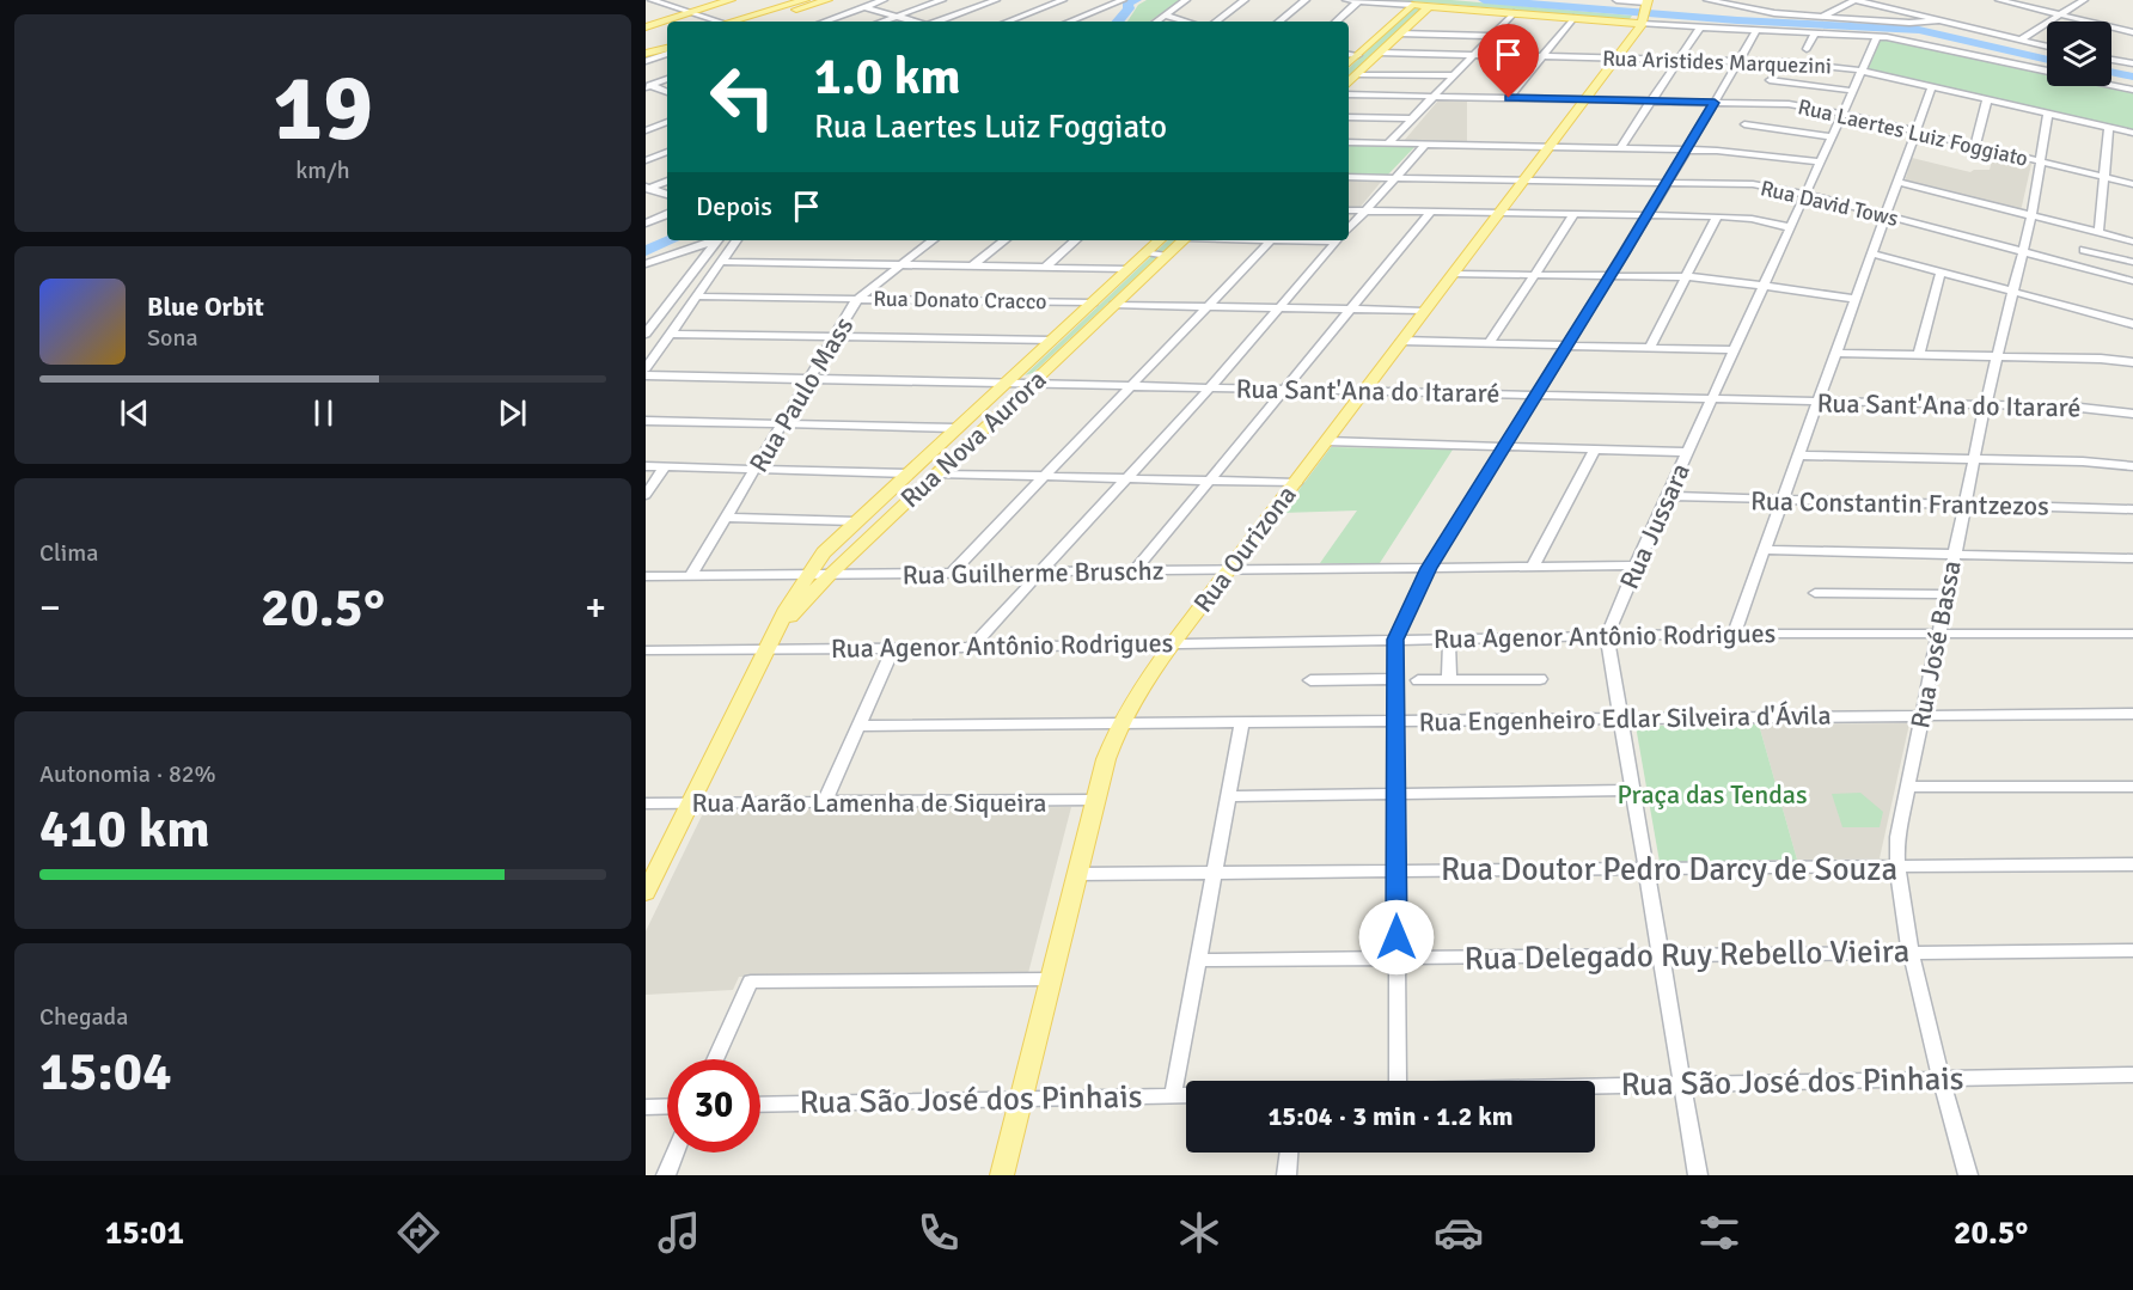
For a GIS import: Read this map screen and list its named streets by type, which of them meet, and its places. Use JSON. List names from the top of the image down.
{
  "streets": {
    "main road": ["Rua Nova Aurora", "Rua Ourizona"],
    "street": [
      "Rua Aristides Marquezini",
      "Rua Laertes Luiz Foggiato",
      "Rua David Tows",
      "Rua Donato Cracco",
      "Rua Sant'Ana do Itararé",
      "Rua Paulo Mass",
      "Rua Constantin Frantzezos",
      "Rua Jussara",
      "Rua Guilherme Bruschz",
      "Rua Agenor Antônio Rodrigues",
      "Rua José Bassa",
      "Rua Engenheiro Edlar Silveira d'Ávila",
      "Rua Aarão Lamenha de Siqueira",
      "Rua Doutor Pedro Darcy de Souza",
      "Rua Delegado Ruy Rebello Vieira",
      "Rua São José dos Pinhais"
    ]
  },
  "crossings": [
    ["Rua Aristides Marquezini", "Rua Jussara"],
    ["Rua Aristides Marquezini", "Rua Ourizona"],
    ["Rua Aristides Marquezini", "Rua José Bassa"],
    ["Rua Laertes Luiz Foggiato", "Rua Jussara"],
    ["Rua Laertes Luiz Foggiato", "Rua Ourizona"],
    ["Rua Laertes Luiz Foggiato", "Rua José Bassa"],
    ["Rua David Tows", "Rua Jussara"],
    ["Rua David Tows", "Rua Ourizona"],
    ["Rua David Tows", "Rua José Bassa"],
    ["Rua Donato Cracco", "Rua Paulo Mass"],
    ["Rua Donato Cracco", "Rua Nova Aurora"],
    ["Rua Sant'Ana do Itararé", "Rua Paulo Mass"],
    ["Rua Sant'Ana do Itararé", "Rua Nova Aurora"],
    ["Rua Sant'Ana do Itararé", "Rua Jussara"],
    ["Rua Sant'Ana do Itararé", "Rua Ourizona"],
    ["Rua Sant'Ana do Itararé", "Rua José Bassa"],
    ["Rua Paulo Mass", "Rua Guilherme Bruschz"],
    ["Rua Nova Aurora", "Rua Guilherme Bruschz"],
    ["Rua Nova Aurora", "Rua Agenor Antônio Rodrigues"],
    ["Rua Nova Aurora", "Rua Aarão Lamenha de Siqueira"],
    ["Rua Constantin Frantzezos", "Rua Jussara"],
    ["Rua Constantin Frantzezos", "Rua José Bassa"],
    ["Rua Jussara", "Rua Guilherme Bruschz"],
    ["Rua Jussara", "Rua Agenor Antônio Rodrigues"],
    ["Rua Ourizona", "Rua Guilherme Bruschz"],
    ["Rua Ourizona", "Rua Agenor Antônio Rodrigues"],
    ["Rua Ourizona", "Rua Engenheiro Edlar Silveira d'Ávila"],
    ["Rua Ourizona", "Rua Aarão Lamenha de Siqueira"],
    ["Rua Ourizona", "Rua Doutor Pedro Darcy de Souza"],
    ["Rua Ourizona", "Rua São José dos Pinhais"],
    ["Rua Agenor Antônio Rodrigues", "Rua José Bassa"],
    ["Rua José Bassa", "Rua Engenheiro Edlar Silveira d'Ávila"],
    ["Rua José Bassa", "Rua Doutor Pedro Darcy de Souza"],
    ["Rua José Bassa", "Rua Delegado Ruy Rebello Vieira"],
    ["Rua José Bassa", "Rua São José dos Pinhais"]
  ],
  "parks": ["Praça das Tendas"],
  "page": {
    "tile": [
      ["19", "km/h"],
      "Clima",
      ["Autonomia · 82%", "410 km"],
      ["Chegada", "15:04"]
    ],
    "turn": ["1.0 km", "Rua Laertes Luiz Foggiato"],
    "then": "Depois",
    "song": ["Blue Orbit", "Sona"],
    "heat": ["−", "20.5°", "+"],
    "limit": "30",
    "trip": "15:04 · 3 min · 1.2 km",
    "tabs": ["15:01", "20.5°"]
  }
}
